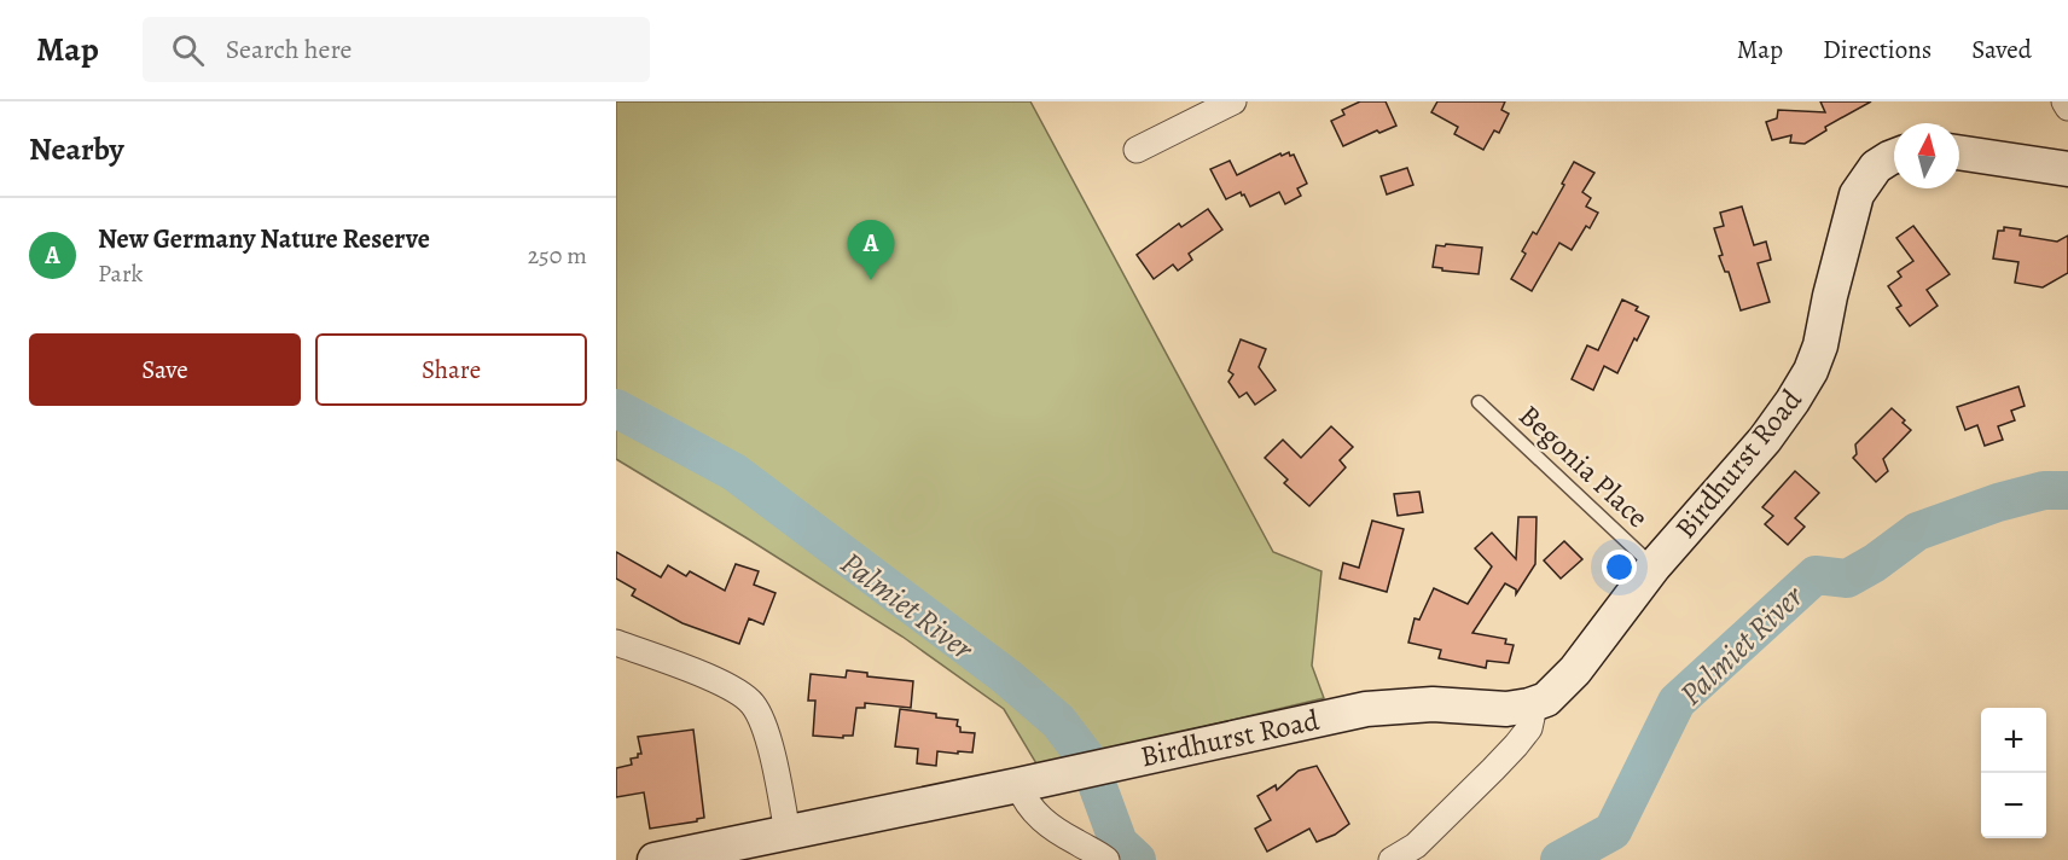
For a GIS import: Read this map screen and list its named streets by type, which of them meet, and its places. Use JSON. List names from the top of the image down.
{
  "streets": {
    "street": ["Birdhurst Road"],
    "lane": ["Begonia Place"]
  },
  "crossings": [
    ["Birdhurst Road", "Begonia Place"]
  ],
  "water": ["Palmiet River"],
  "north": "top",
  "page": {
    "header": "Map",
    "search": "Search here",
    "nav": ["Map", "Directions", "Saved"],
    "heading": "Nearby",
    "list": [
      {
        "mark": "A",
        "name": "New Germany Nature Reserve",
        "note": "Park",
        "value": "250 m"
      }
    ],
    "pins": "A",
    "buttons": ["Save", "Share"],
    "map_buttons": ["+", "−"]
  }
}
